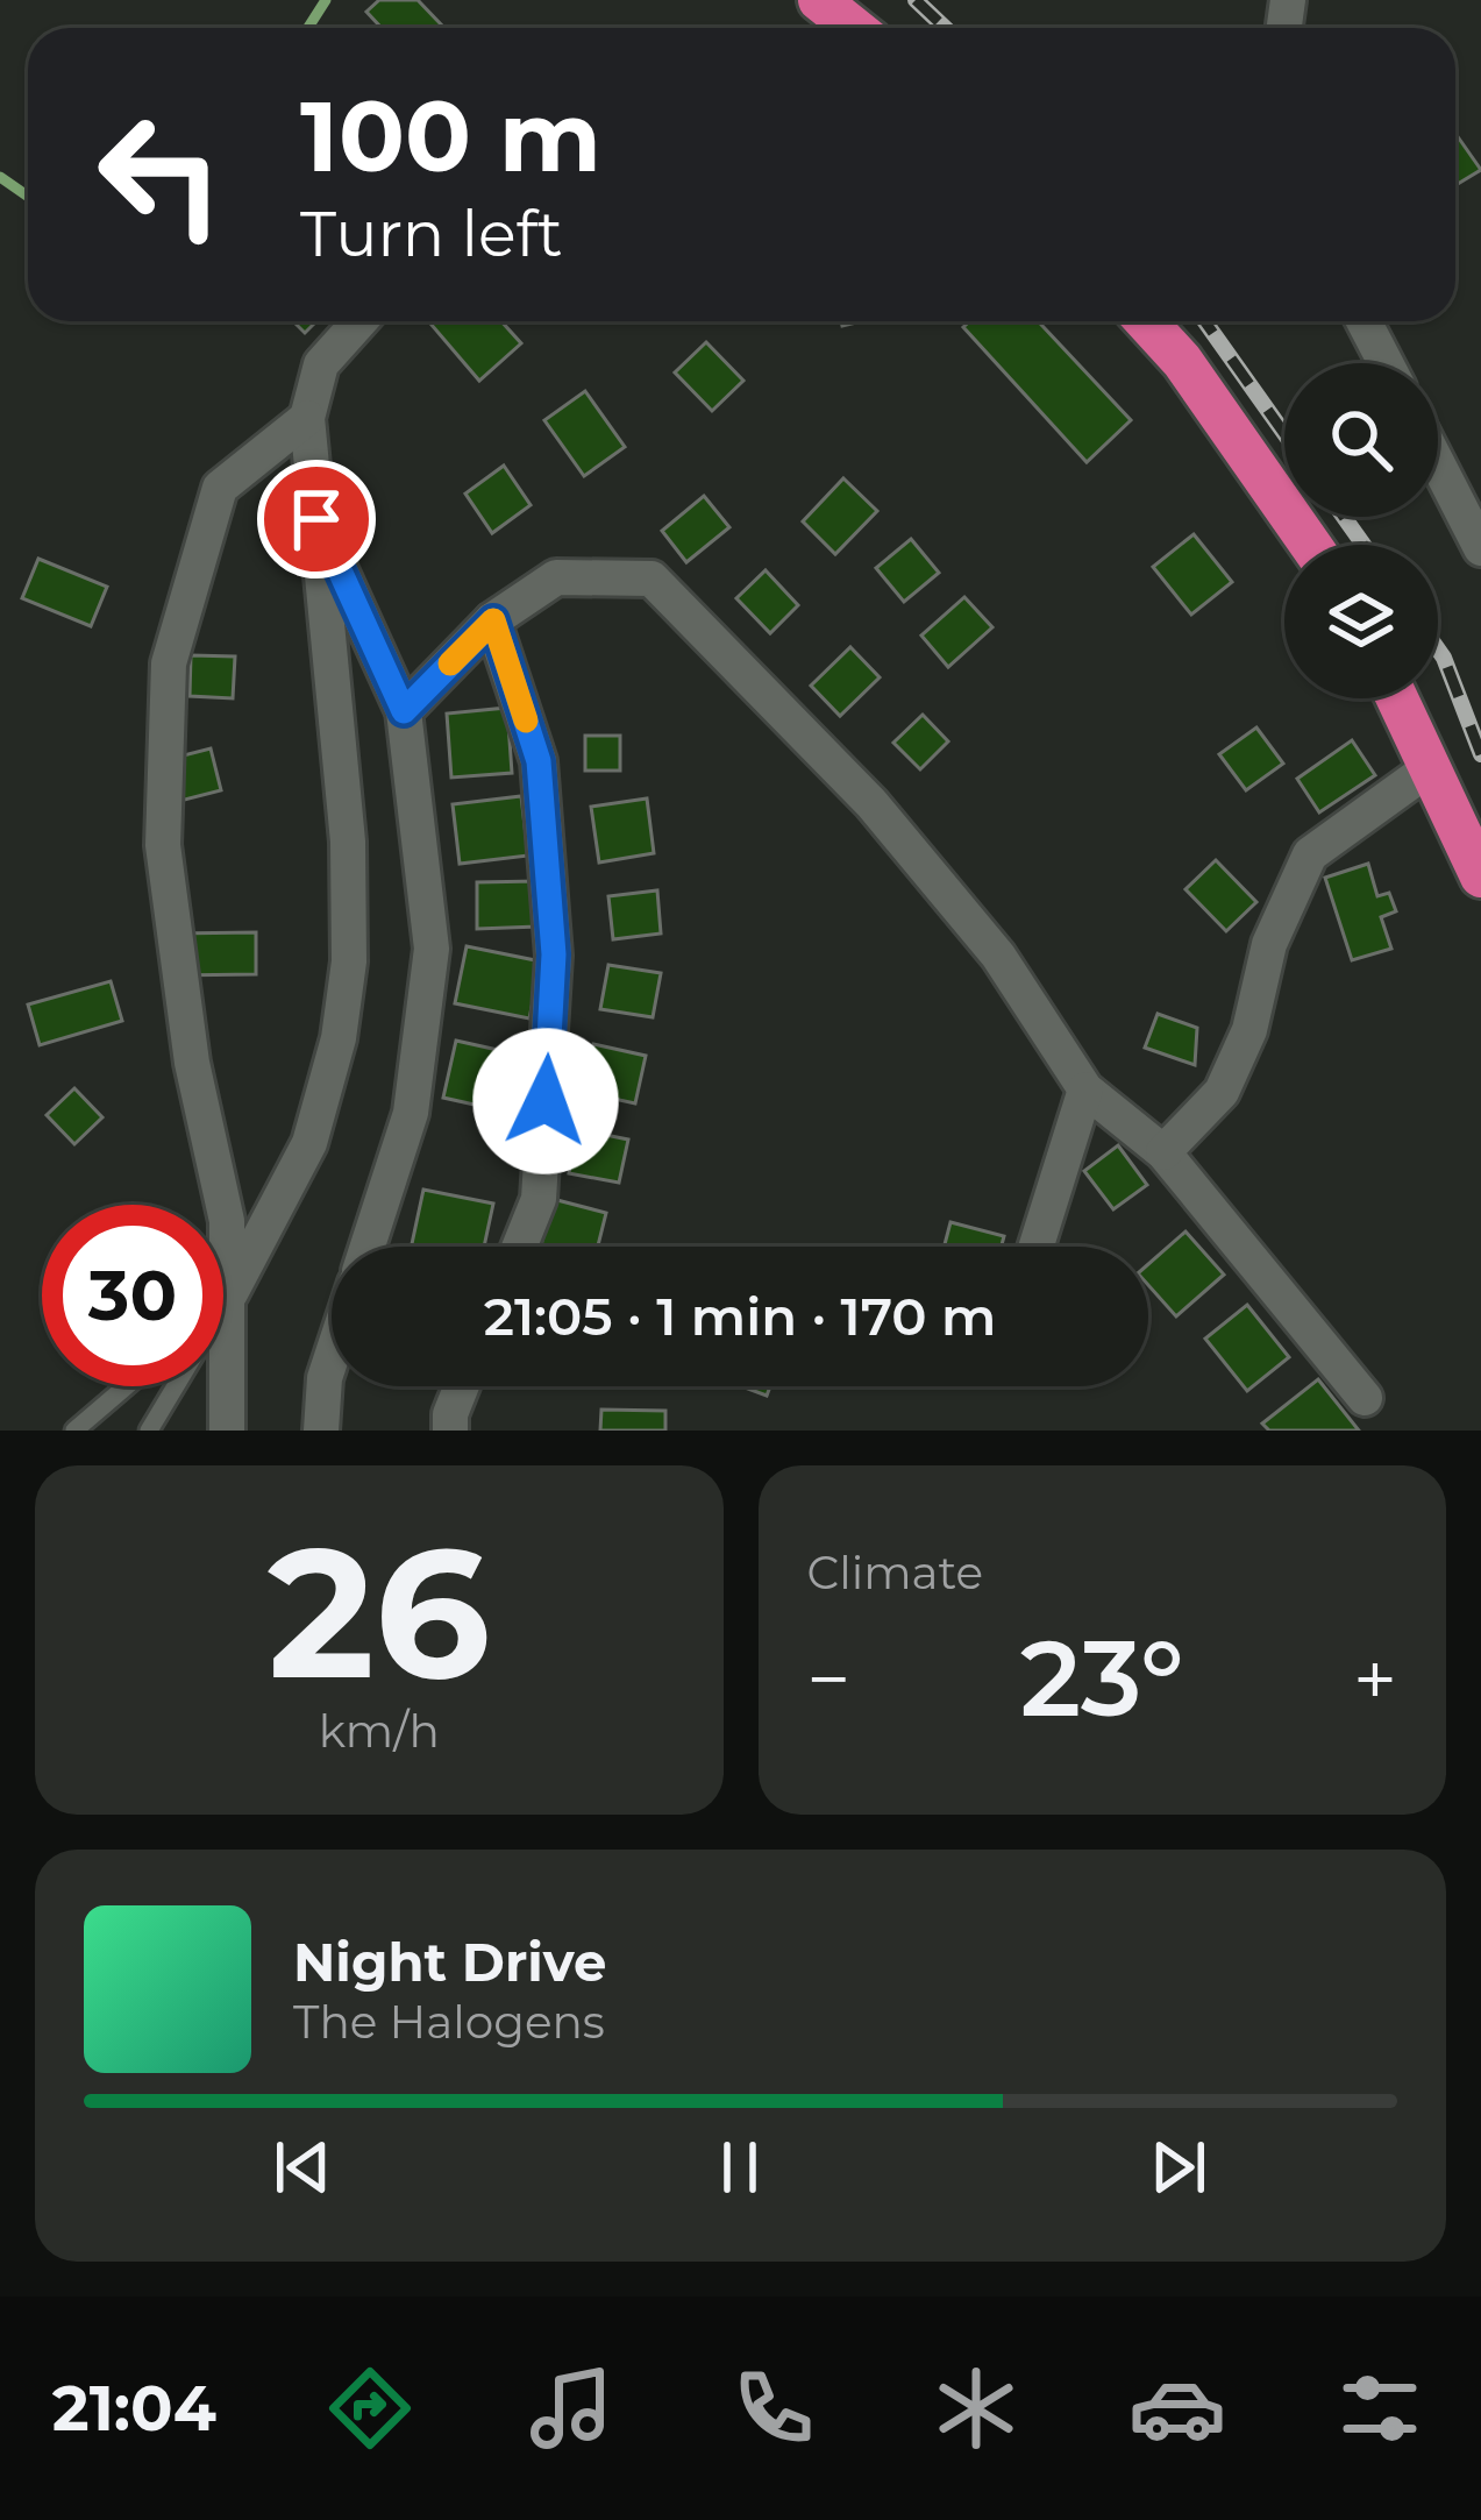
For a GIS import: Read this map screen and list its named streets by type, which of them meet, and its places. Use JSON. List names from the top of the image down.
{
  "page": {
    "turn": ["100 m", "Turn left"],
    "limit": "30",
    "trip": "21:05 · 1 min · 170 m",
    "tile": [
      ["26", "km/h"],
      "Climate"
    ],
    "heat": ["−", "23°", "+"],
    "song": ["Night Drive", "The Halogens"],
    "tabs": "21:04"
  }
}
